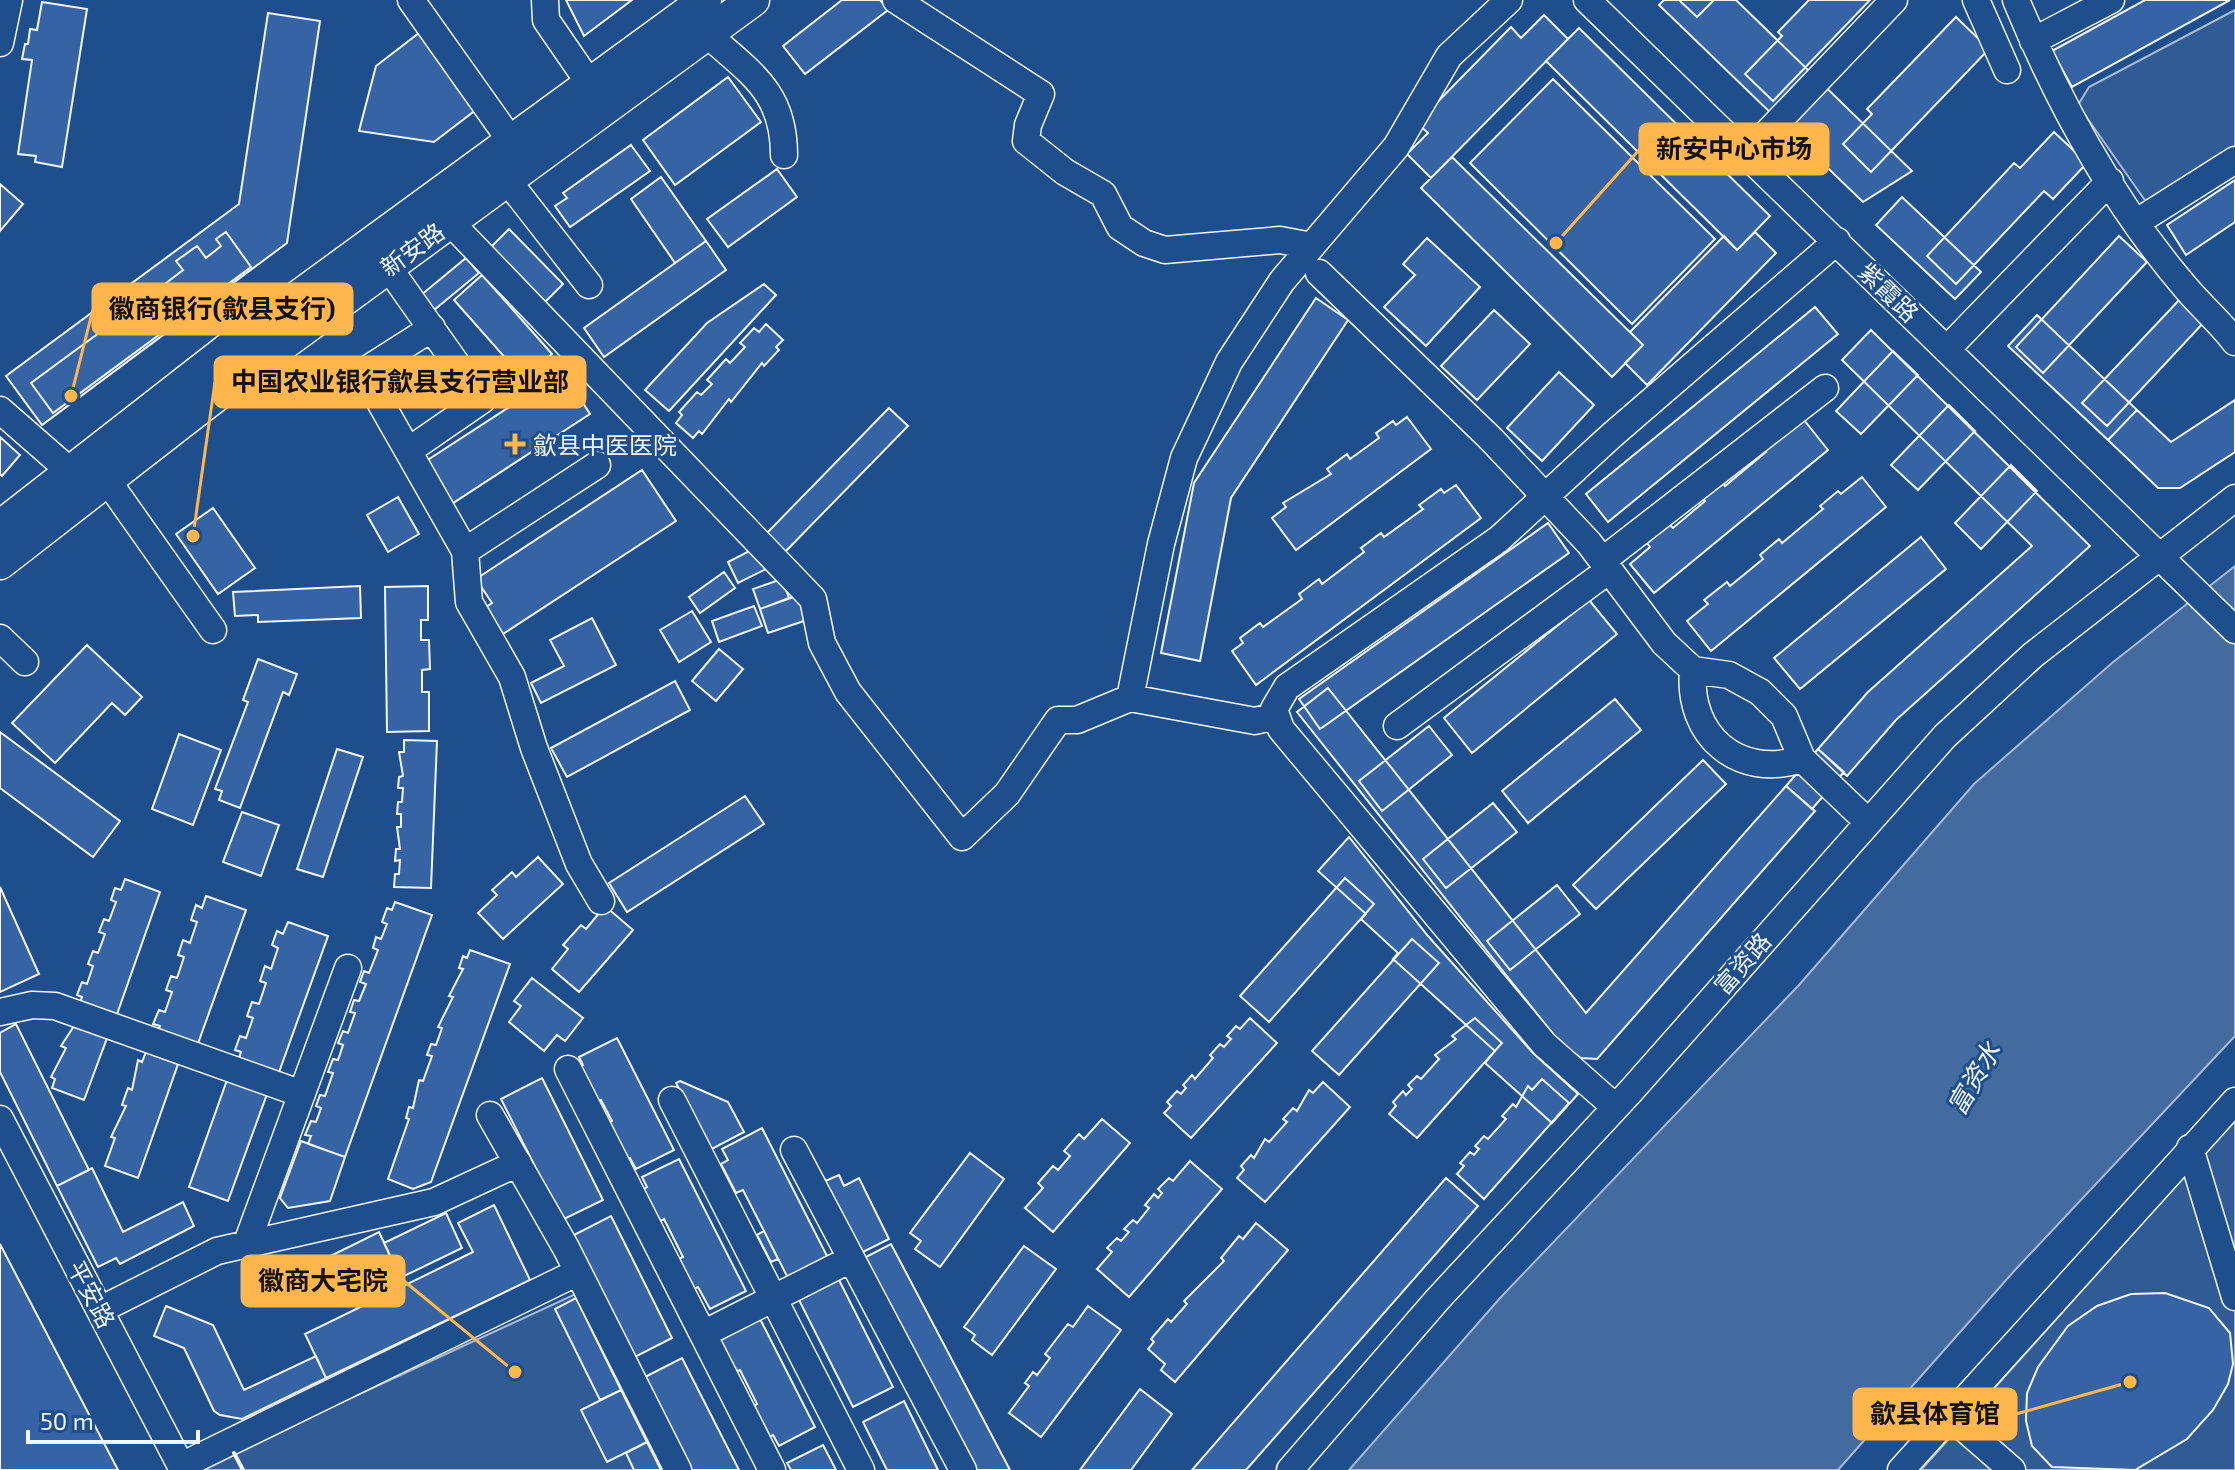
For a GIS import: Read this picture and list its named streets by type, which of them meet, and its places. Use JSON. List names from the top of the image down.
{
  "streets": {
    "main road": ["新安路"],
    "street": ["紫霞路", "富资路", "平安路"]
  },
  "crossings": [
    ["紫霞路", "富资路"]
  ],
  "water": ["富资水"],
  "places": {
    "other": [
      "新安中心市场",
      "徽商银行(歙县支行)",
      "中国农业银行歙县支行营业部",
      "徽商大宅院",
      "歙县体育馆"
    ],
    "health": ["歙县中医医院"]
  },
  "scale_bar": "50 m"
}
